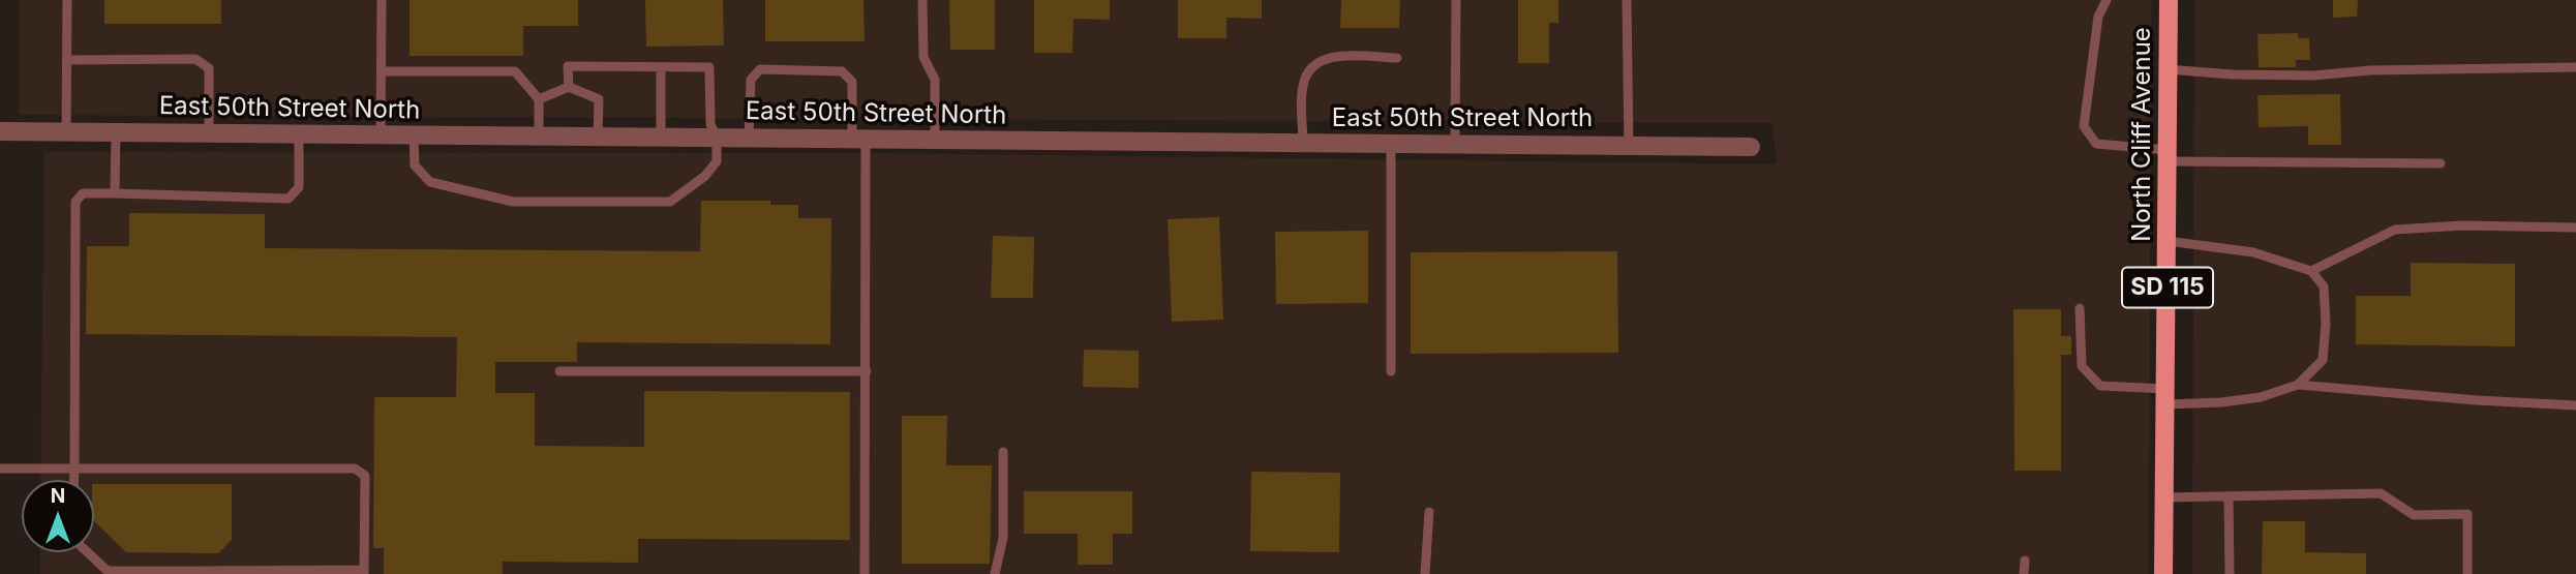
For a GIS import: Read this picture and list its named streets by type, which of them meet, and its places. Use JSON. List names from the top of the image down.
{
  "streets": {
    "main road": ["North Cliff Avenue", "SD 115"],
    "street": ["East 50th Street North"]
  },
  "north": "top"
}
